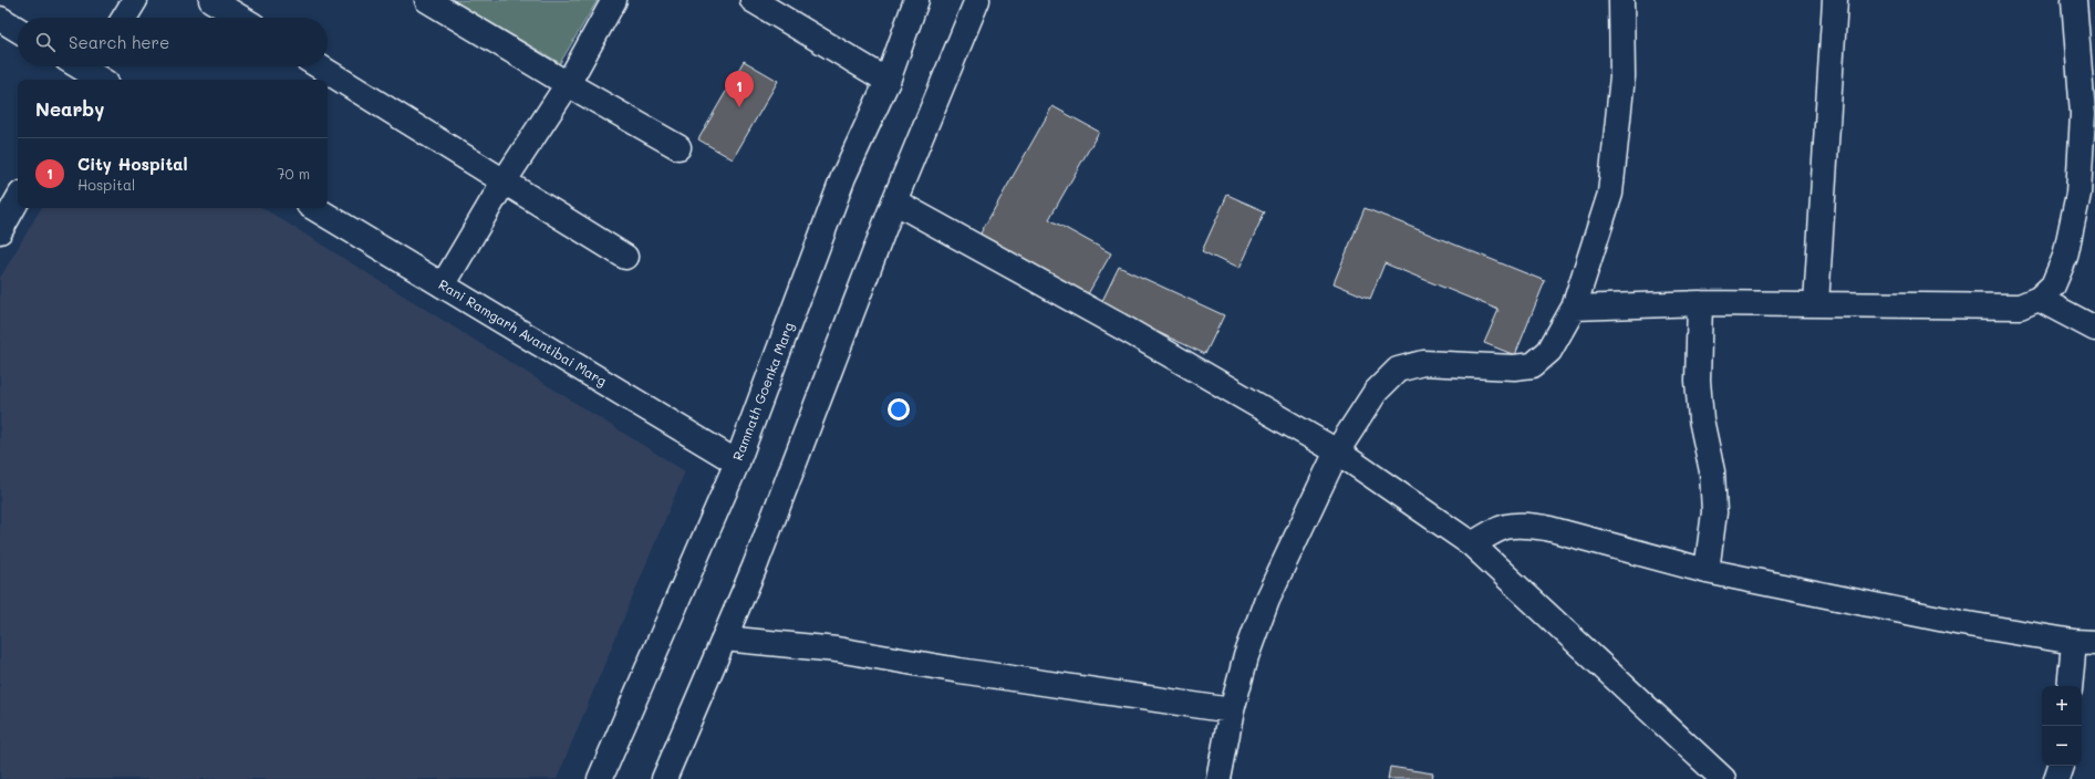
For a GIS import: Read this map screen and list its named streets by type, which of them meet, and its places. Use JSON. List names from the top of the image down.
{
  "streets": {
    "street": ["Rani Ramgarh Avantibai Marg", "Ramnath Goenka Marg"]
  },
  "crossings": [
    ["Rani Ramgarh Avantibai Marg", "Ramnath Goenka Marg"]
  ],
  "page": {
    "search": "Search here",
    "pins": "1",
    "heading": "Nearby",
    "list": [
      {
        "mark": "1",
        "name": "City Hospital",
        "note": "Hospital",
        "value": "70 m"
      }
    ],
    "map_buttons": ["+", "−"]
  }
}
